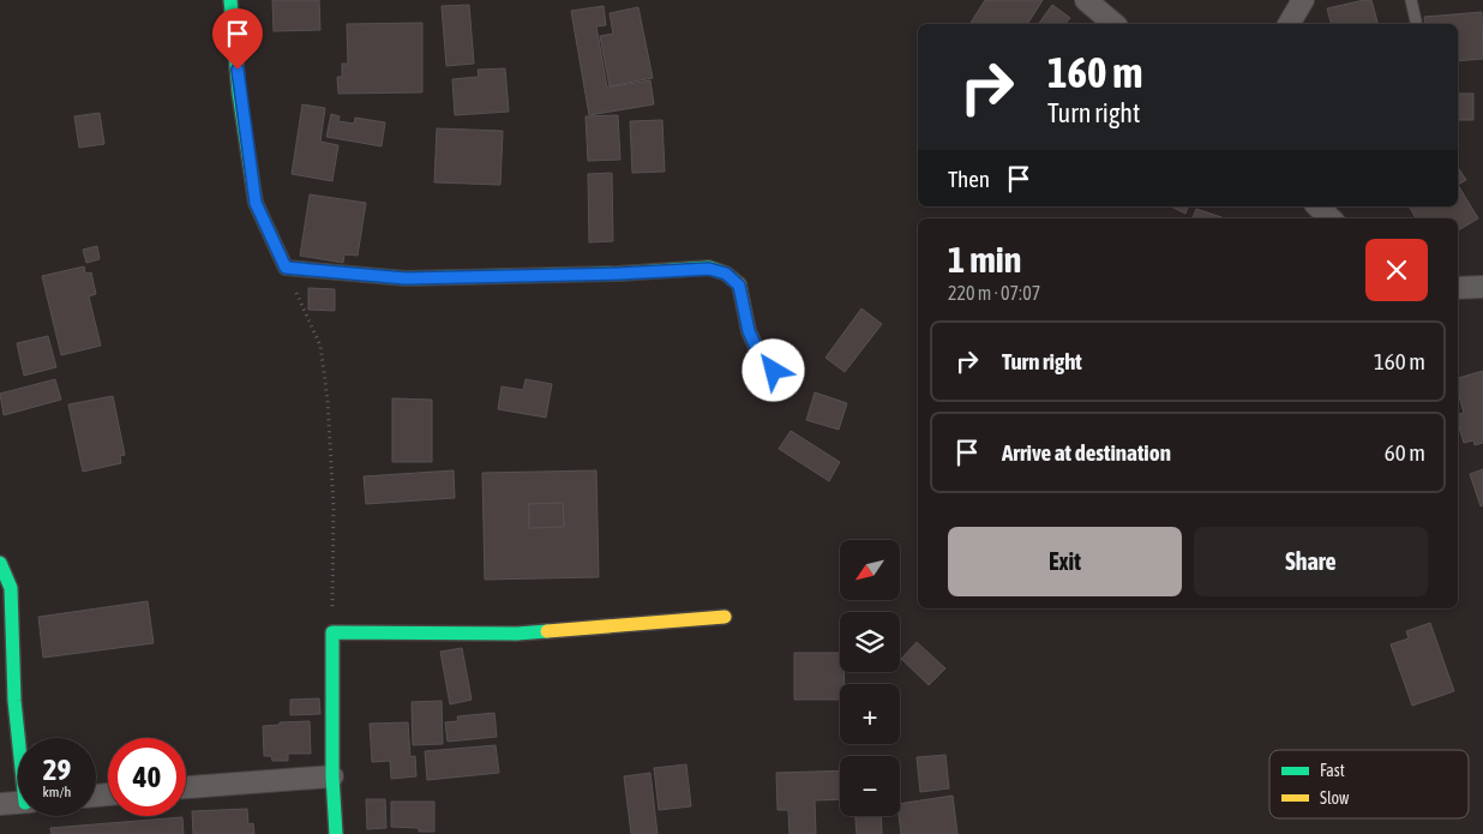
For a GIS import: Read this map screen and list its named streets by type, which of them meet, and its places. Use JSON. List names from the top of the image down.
{
  "legend": ["Fast", "Slow"],
  "north": "bottom left",
  "page": {
    "turn": ["160 m", "Turn right"],
    "then": "Then",
    "heading": ["1 min", "220 m · 07:07"],
    "list": [
      {
        "name": "Turn right",
        "value": "160 m"
      },
      {
        "name": "Arrive at destination",
        "value": "60 m"
      }
    ],
    "buttons": ["Exit", "Share"],
    "map_buttons": ["+", "−"],
    "speed": "29 km/h",
    "limit": "40"
  }
}
